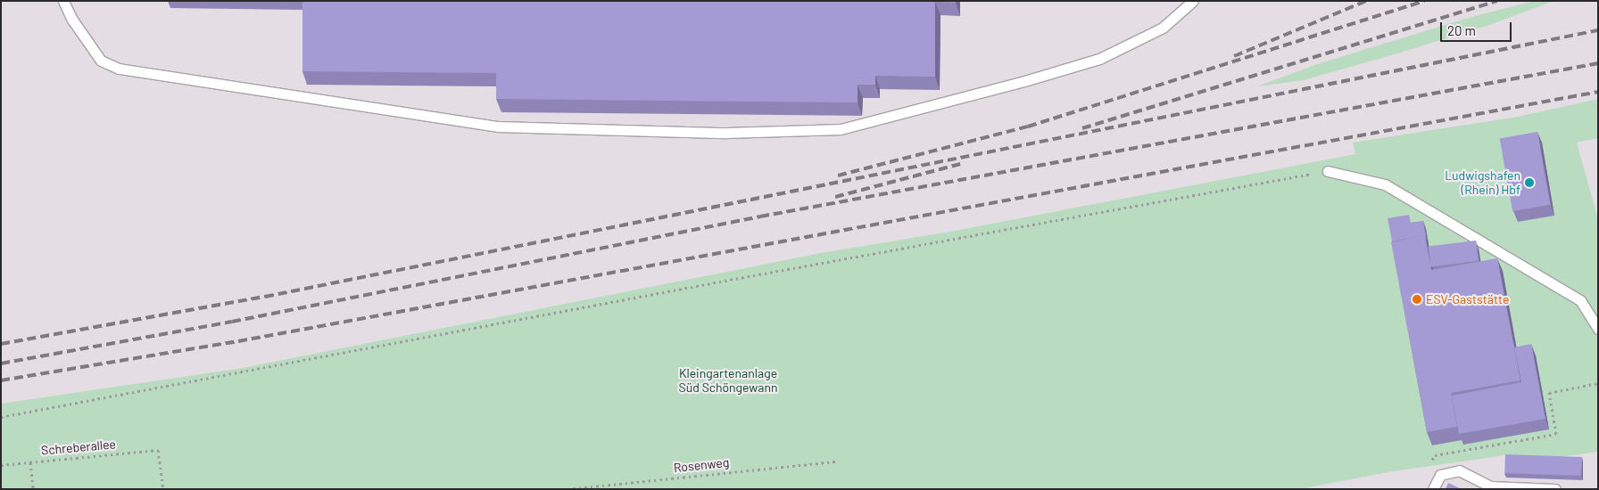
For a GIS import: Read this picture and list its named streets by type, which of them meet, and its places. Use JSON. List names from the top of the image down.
{
  "streets": {
    "path": ["Schreberallee", "Rosenweg"]
  },
  "parks": ["Kleingartenanlage Süd Schöngewann"],
  "places": ["Ludwigshafen (Rhein) Hbf", "ESV-Gaststätte"],
  "scale_bar": "20 m"
}
